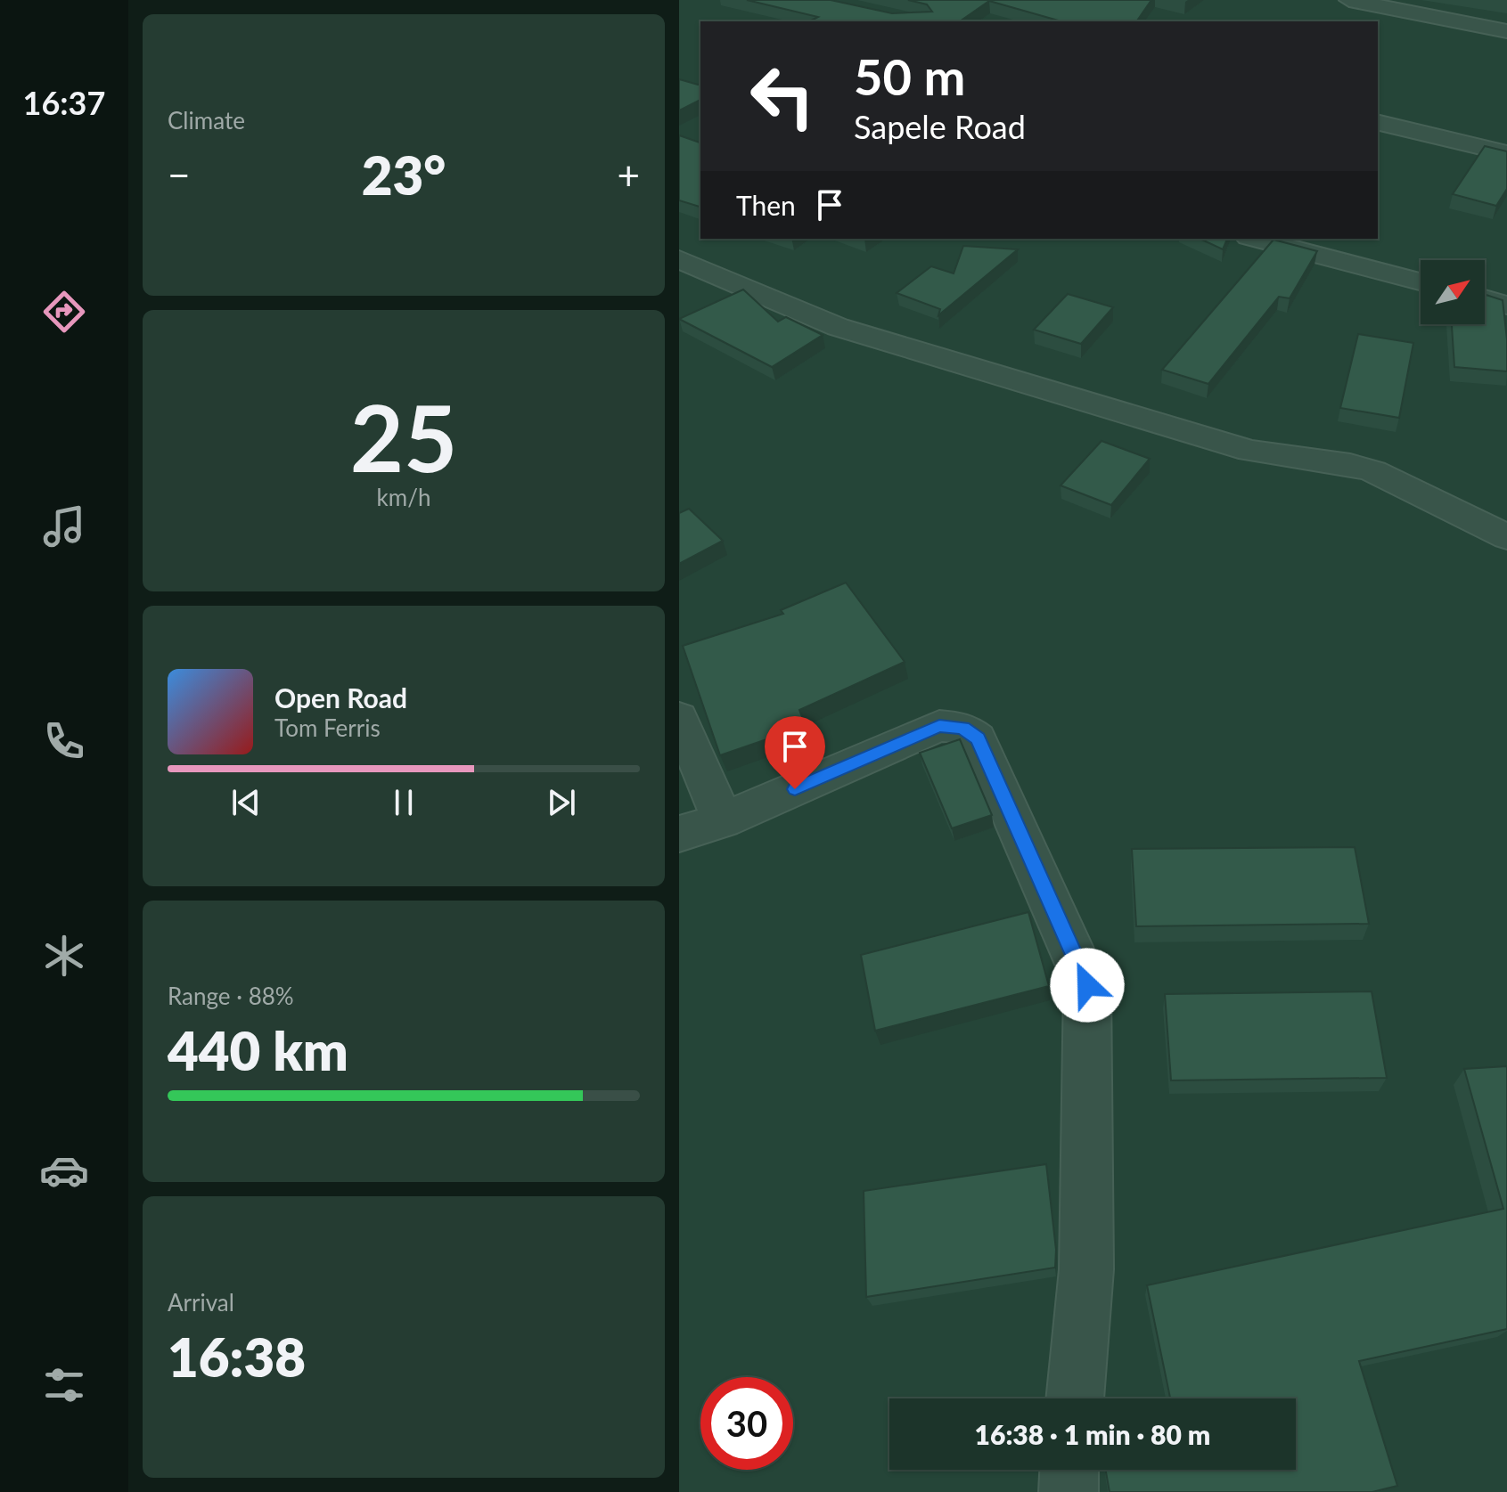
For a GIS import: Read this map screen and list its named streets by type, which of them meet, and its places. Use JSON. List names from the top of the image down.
{
  "north": "top right",
  "page": {
    "tabs": "16:37",
    "tile": [
      "Climate",
      ["25", "km/h"],
      ["Range · 88%", "440 km"],
      ["Arrival", "16:38"]
    ],
    "turn": ["50 m", "Sapele Road"],
    "heat": ["−", "23°", "+"],
    "then": "Then",
    "song": ["Open Road", "Tom Ferris"],
    "limit": "30",
    "trip": "16:38 · 1 min · 80 m"
  }
}
